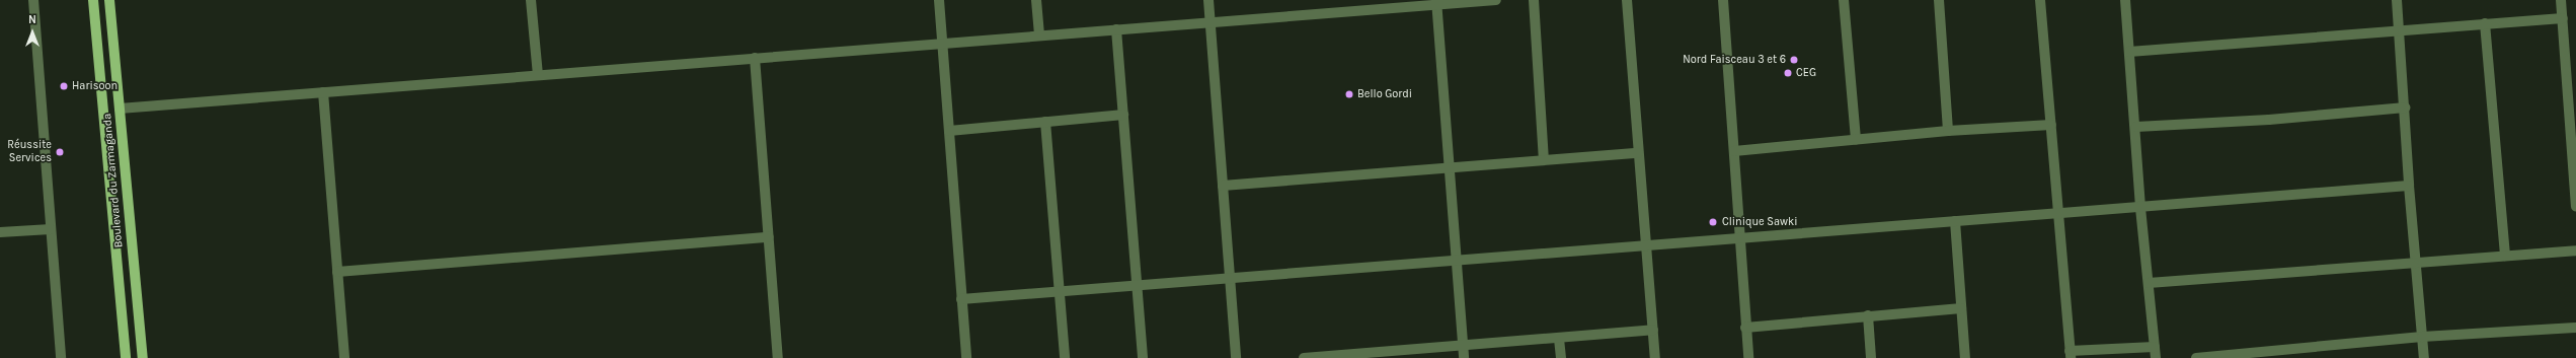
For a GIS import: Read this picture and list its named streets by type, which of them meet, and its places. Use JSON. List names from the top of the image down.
{
  "streets": {
    "main road": ["Boulevard du Zarmaganda"]
  },
  "places": [
    "Nord Faisceau 3 et 6",
    "CEG",
    "Harisoon",
    "Bello Gordi",
    "Réussite Services",
    "Clinique Sawki"
  ],
  "north": "top"
}
